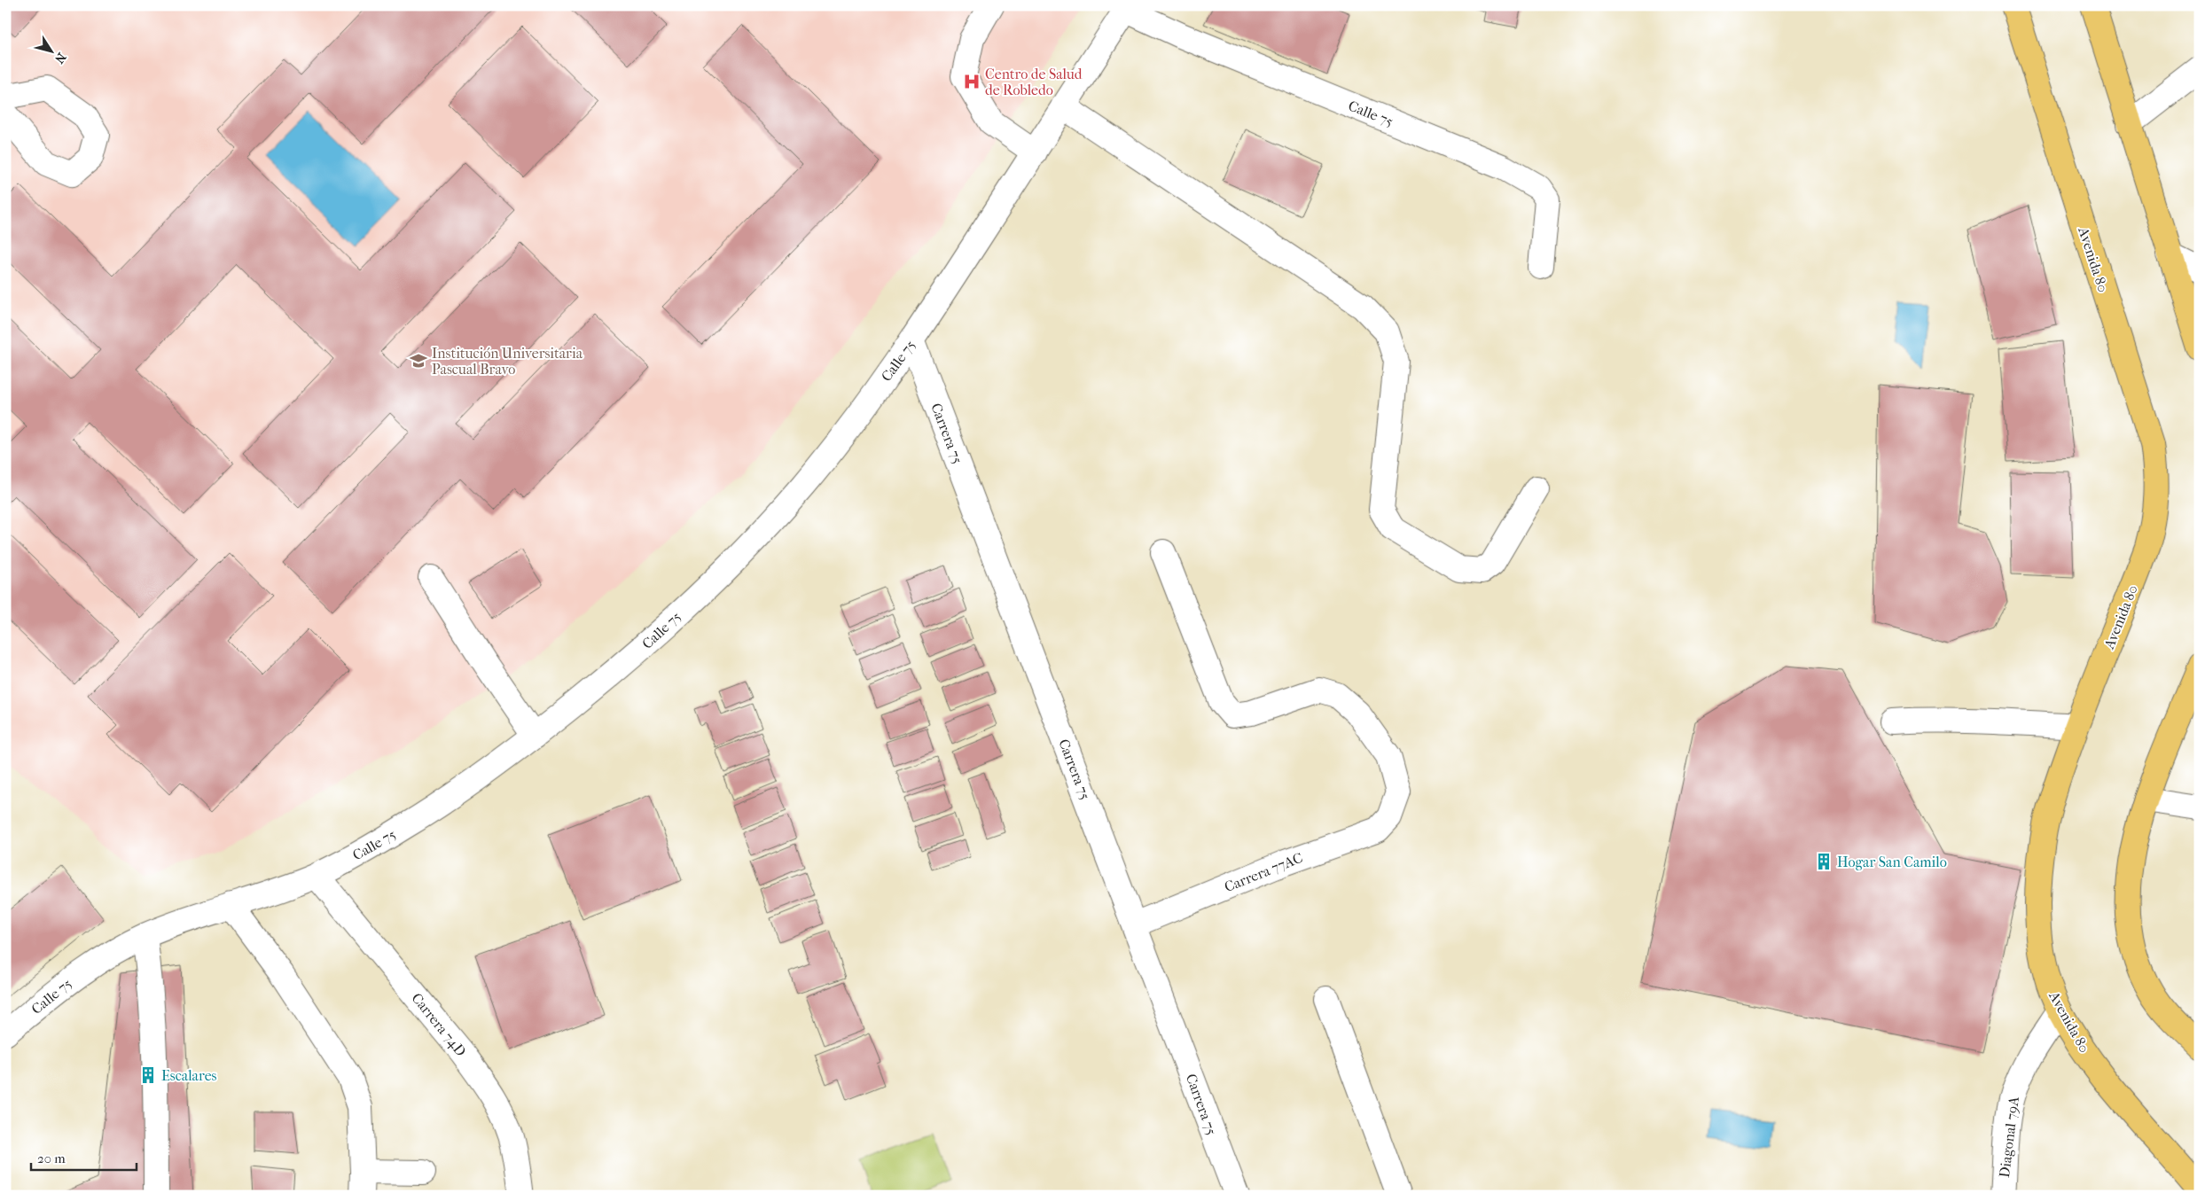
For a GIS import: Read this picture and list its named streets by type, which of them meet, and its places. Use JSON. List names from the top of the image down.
{
  "streets": {
    "main road": ["Avenida 80"],
    "street": [
      "Calle 75",
      "Carrera 75",
      "Carrera 77AC",
      "Carrera 74D",
      "Diagonal 79A"
    ]
  },
  "crossings": [
    ["Calle 75", "Carrera 75"],
    ["Calle 75", "Carrera 74D"],
    ["Avenida 80", "Diagonal 79A"],
    ["Carrera 75", "Carrera 77AC"]
  ],
  "places": {
    "hospital": ["Centro de Salud de Robledo"],
    "school or university": ["Institución Universitaria Pascual Bravo"],
    "building": ["Hogar San Camilo", "Escalares"]
  },
  "scale_bar": "20 m",
  "north": "bottom right"
}
